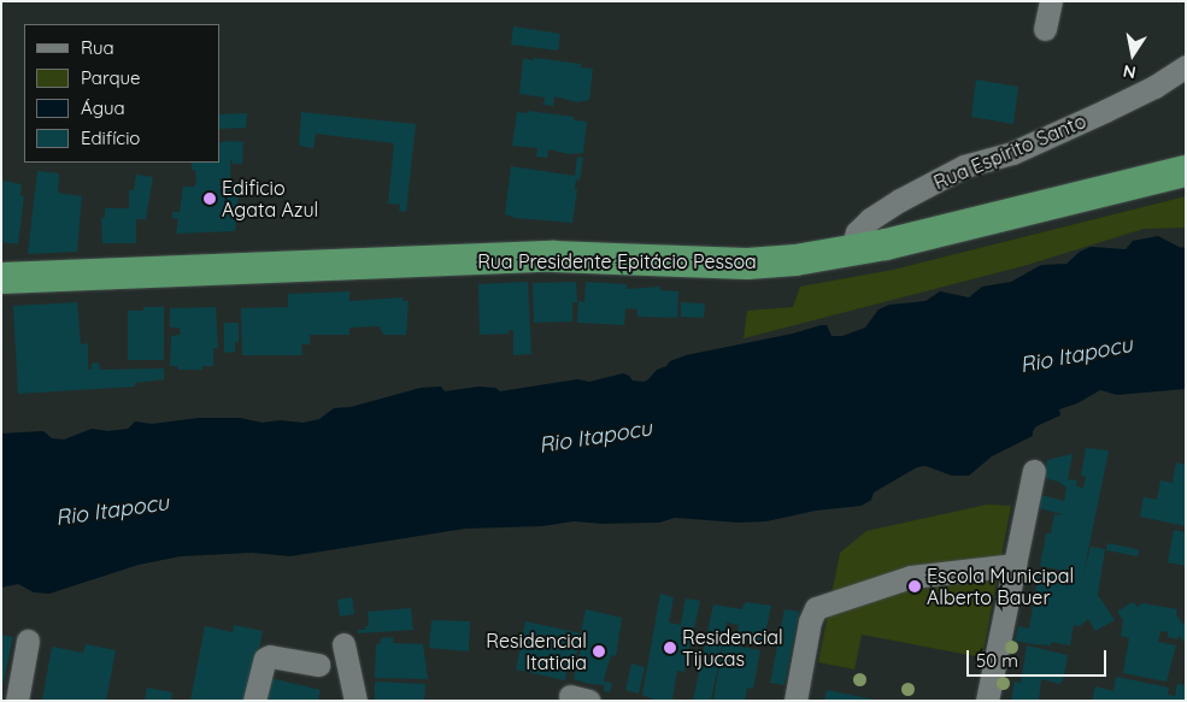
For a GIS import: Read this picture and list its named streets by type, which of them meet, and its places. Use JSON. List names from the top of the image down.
{
  "streets": {
    "highway": ["Rua Presidente Epitácio Pessoa"],
    "street": ["Rua Espirito Santo"]
  },
  "crossings": [
    ["Rua Espirito Santo", "Rua Presidente Epitácio Pessoa"]
  ],
  "water": ["Rio Itapocu"],
  "places": [
    "Edificio Agata Azul",
    "Escola Municipal Alberto Bauer",
    "Residencial Tijucas",
    "Residencial Itatiaia"
  ],
  "legend": [
    "Rua",
    "Parque",
    "Água",
    "Edifício"
  ],
  "scale_bar": "50 m",
  "north": "bottom"
}
